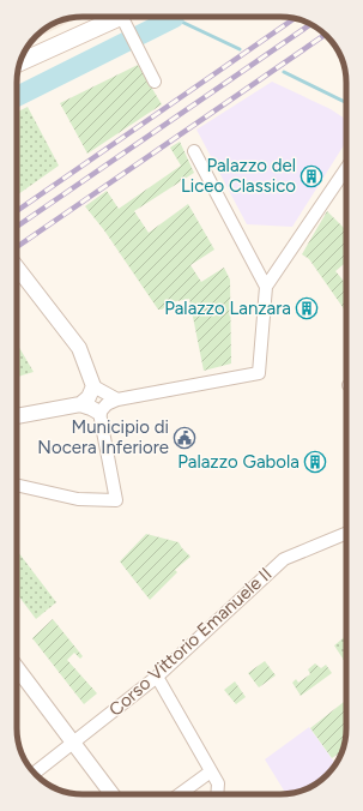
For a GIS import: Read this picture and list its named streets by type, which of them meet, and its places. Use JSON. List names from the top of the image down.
{
  "streets": {
    "street": ["Corso Vittorio Emanuele II"]
  },
  "places": {
    "building": ["Palazzo del Liceo Classico", "Palazzo Lanzara", "Palazzo Gabola"],
    "public building": ["Municipio di Nocera Inferiore"]
  }
}
